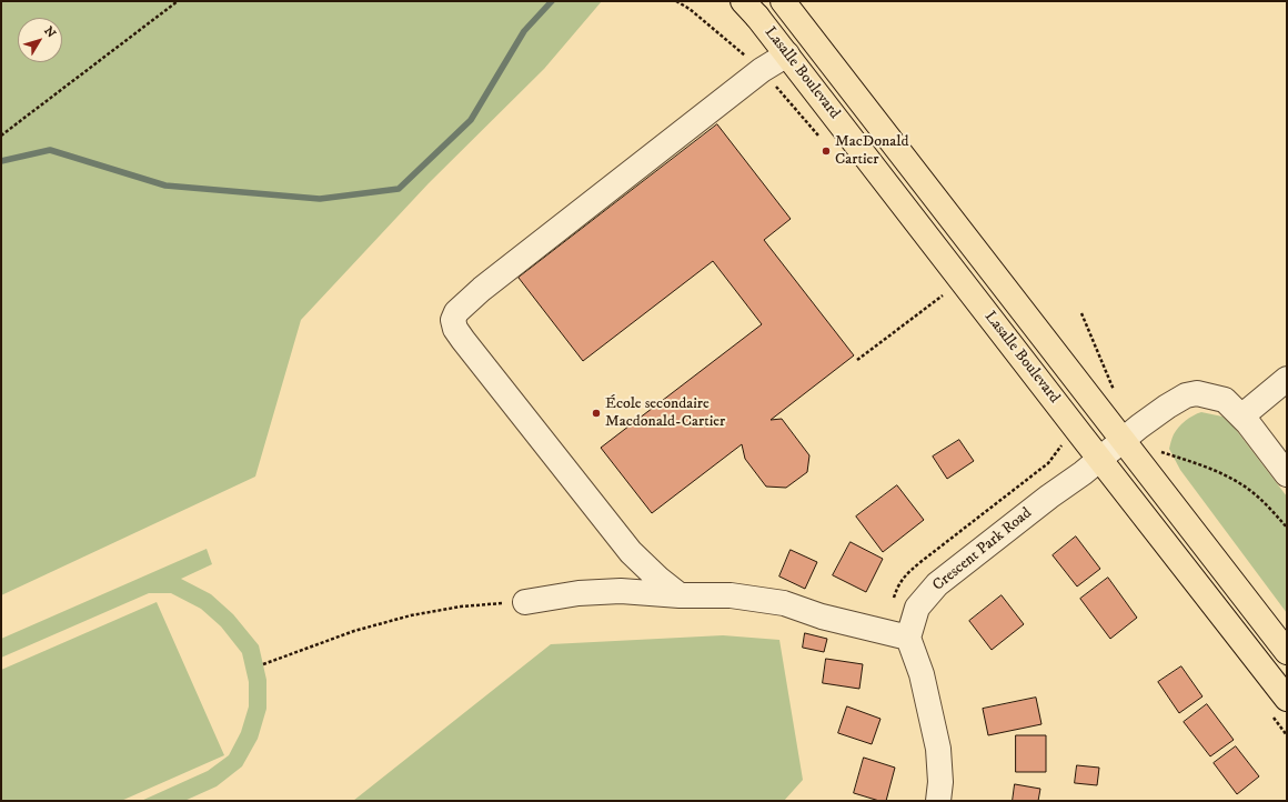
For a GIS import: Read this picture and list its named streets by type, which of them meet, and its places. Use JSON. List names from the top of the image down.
{
  "streets": {
    "main road": ["Lasalle Boulevard"],
    "street": ["Crescent Park Road"]
  },
  "crossings": [
    ["Lasalle Boulevard", "Crescent Park Road"]
  ],
  "places": ["MacDonald Cartier", "École secondaire Macdonald-Cartier"],
  "north": "top right"
}
